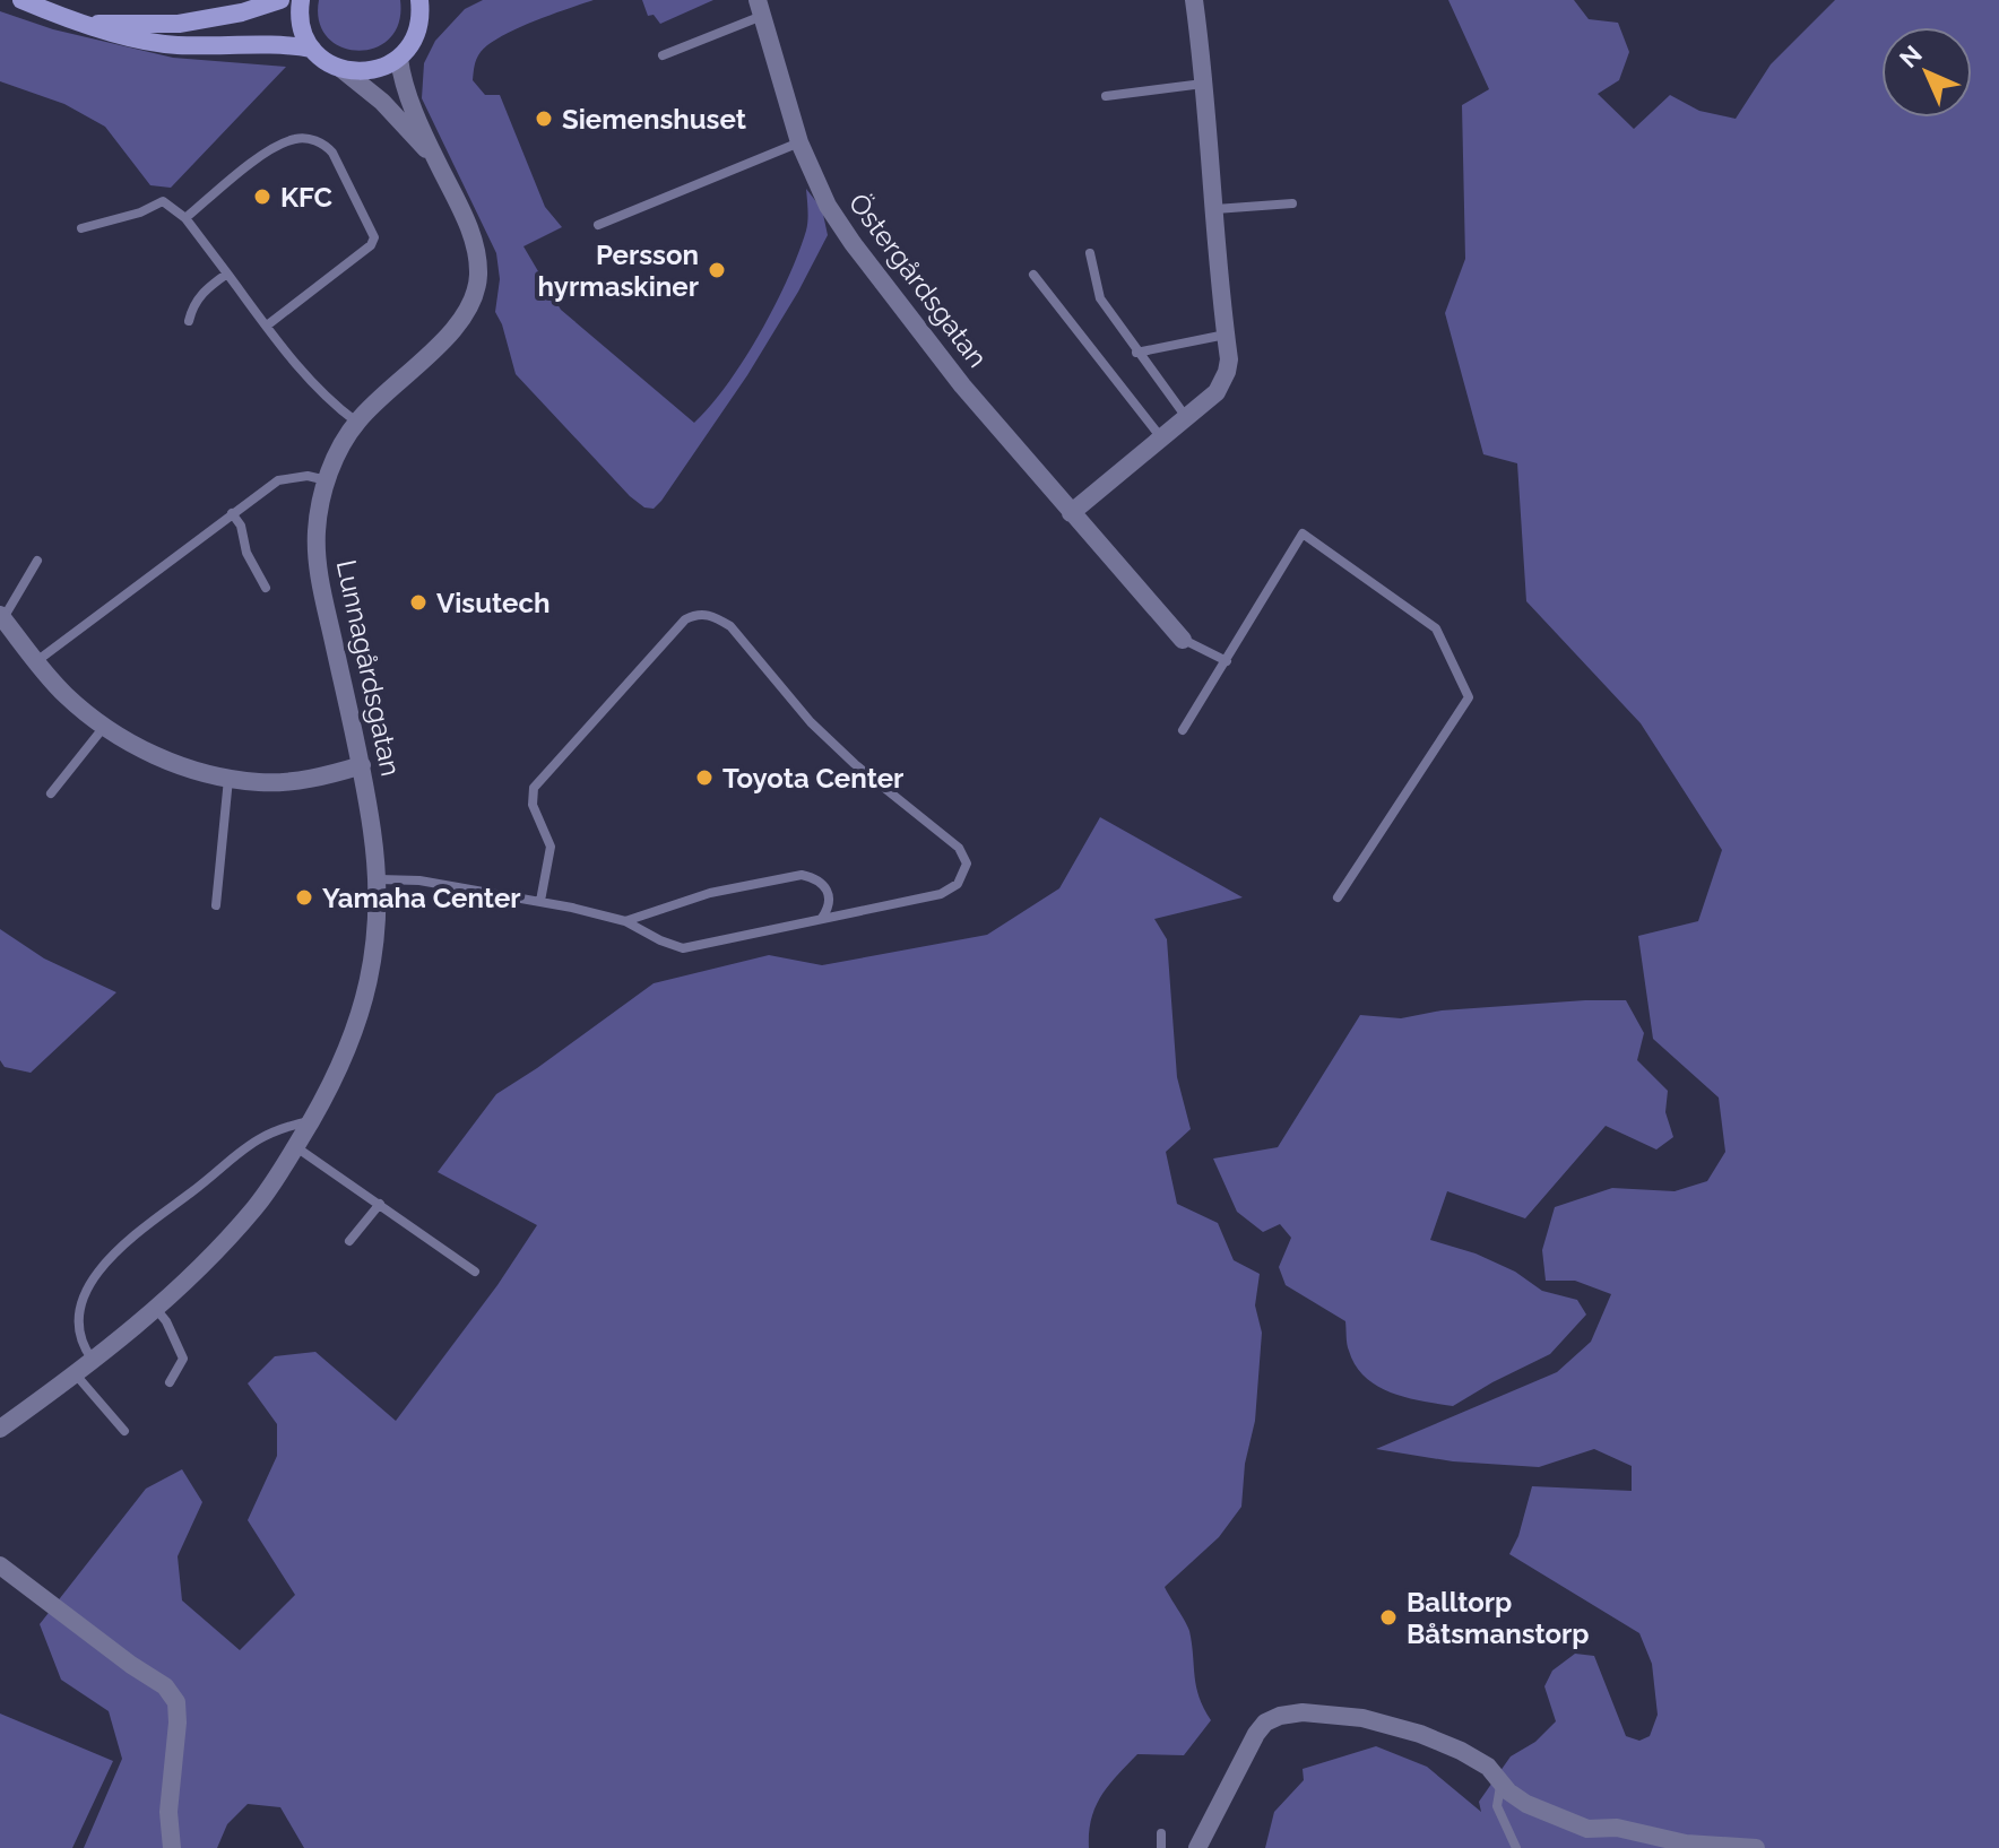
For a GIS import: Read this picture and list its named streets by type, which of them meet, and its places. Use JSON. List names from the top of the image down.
{
  "streets": {
    "street": ["Östergårdsgatan", "Lunnagårdsgatan"]
  },
  "places": [
    "Siemenshuset",
    "KFC",
    "Persson hyrmaskiner",
    "Visutech",
    "Toyota Center",
    "Yamaha Center",
    "Balltorp Båtsmanstorp"
  ],
  "north": "top left"
}
